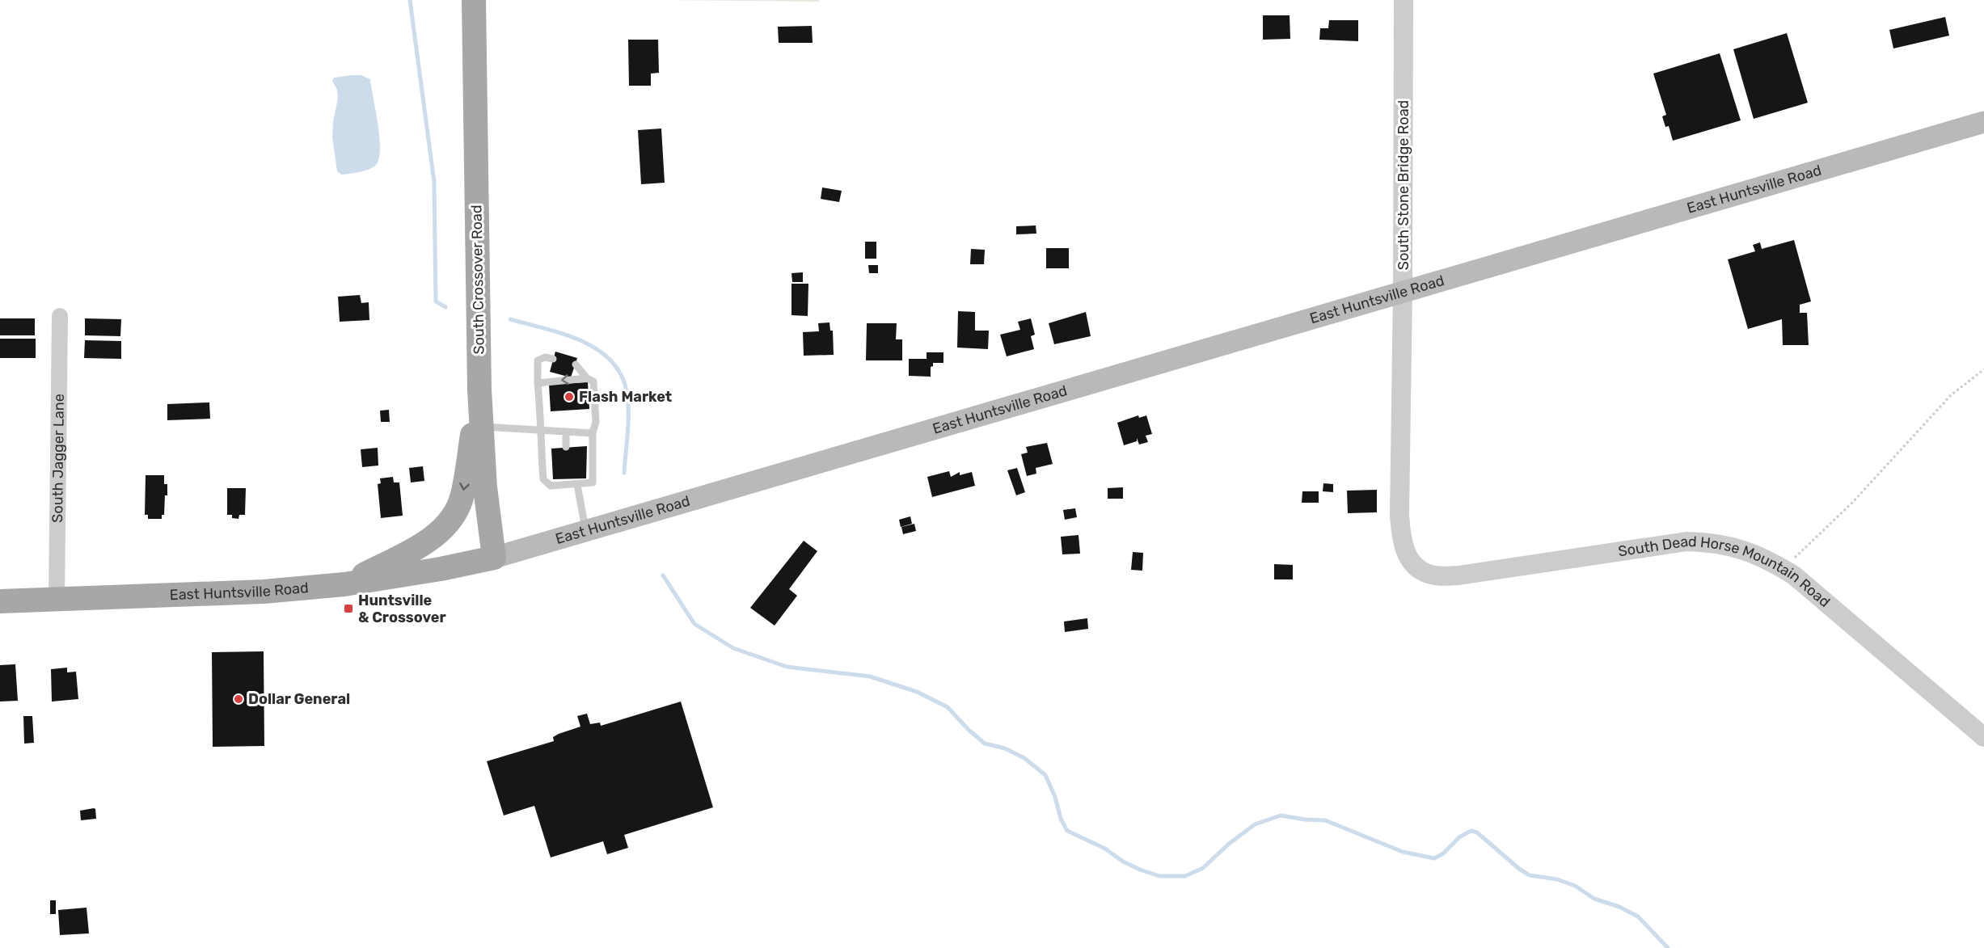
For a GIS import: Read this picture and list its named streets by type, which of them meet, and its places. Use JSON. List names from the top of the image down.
{
  "streets": {
    "main road": ["East Huntsville Road", "South Crossover Road"],
    "street": ["South Stone Bridge Road", "South Jagger Lane", "South Dead Horse Mountain Road"]
  },
  "crossings": [
    ["South Stone Bridge Road", "East Huntsville Road"],
    ["South Stone Bridge Road", "South Dead Horse Mountain Road"],
    ["East Huntsville Road", "South Crossover Road"],
    ["East Huntsville Road", "South Jagger Lane"]
  ],
  "places": {
    "other": ["Flash Market", "Dollar General"],
    "transit": ["Huntsville & Crossover"]
  }
}
